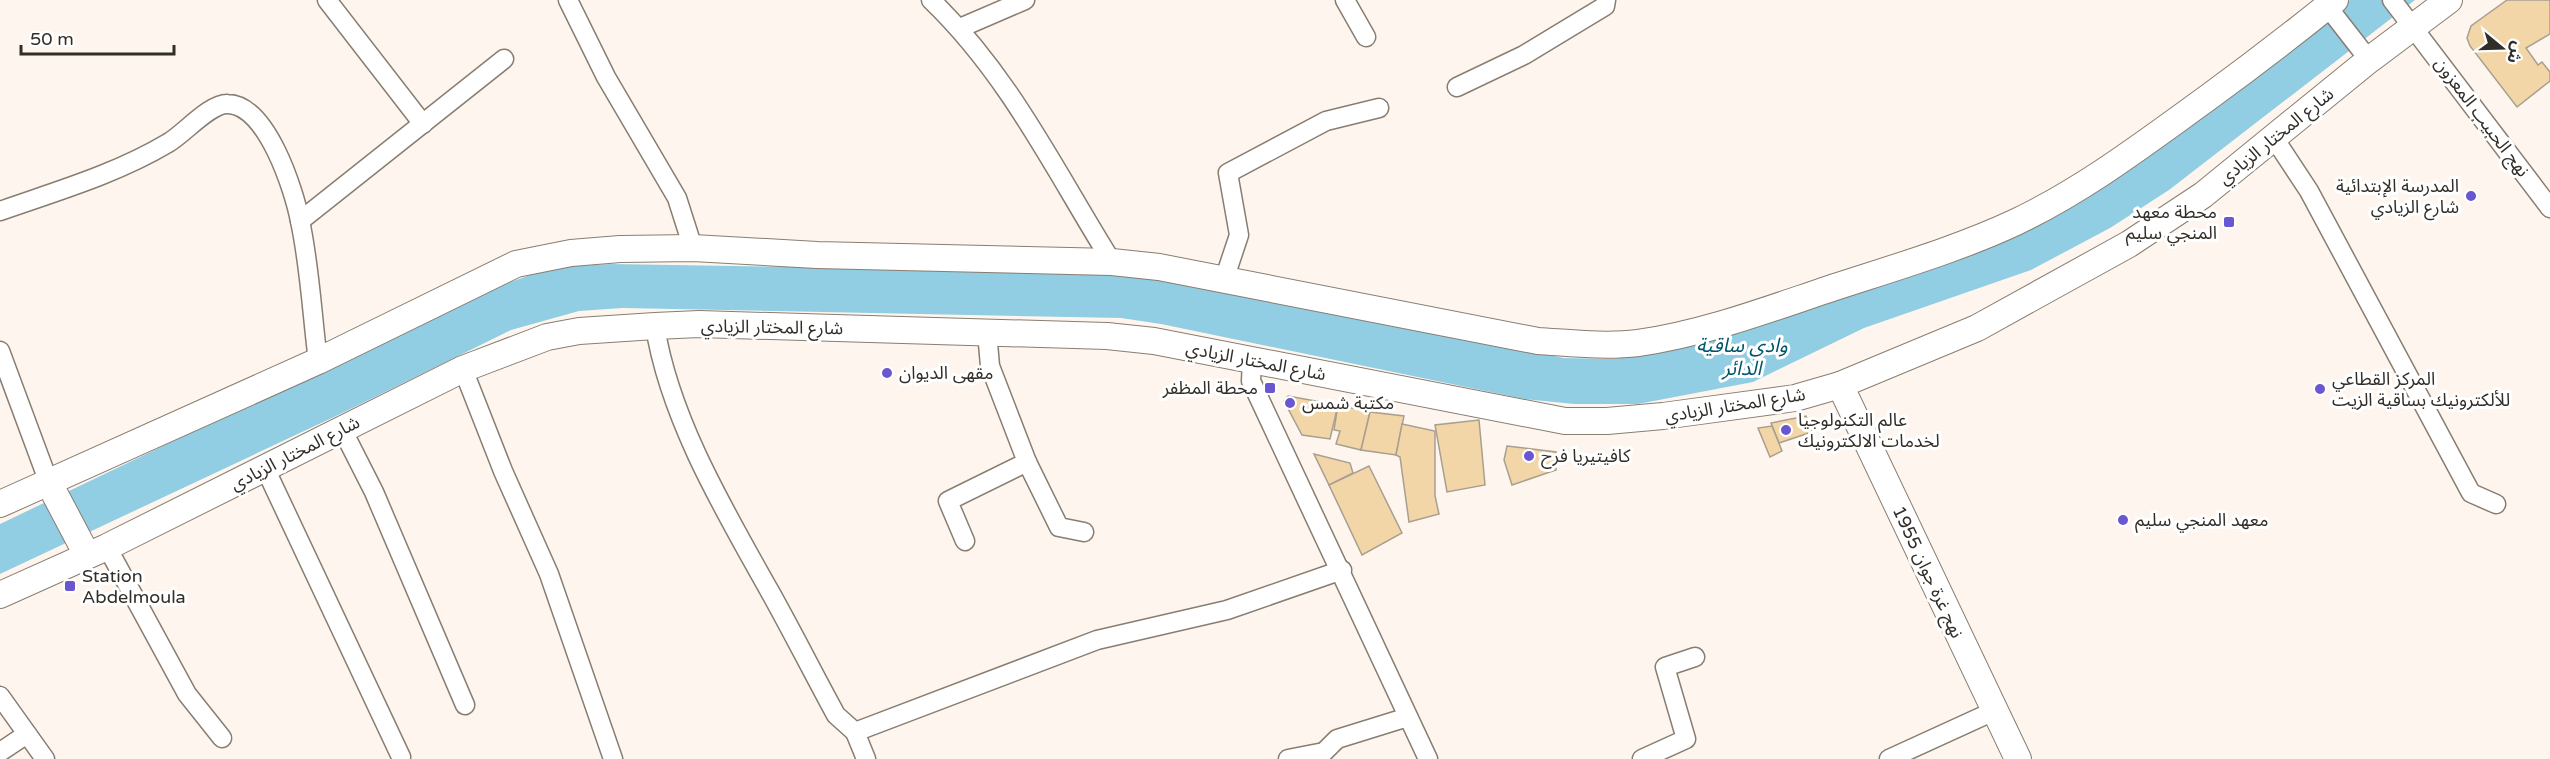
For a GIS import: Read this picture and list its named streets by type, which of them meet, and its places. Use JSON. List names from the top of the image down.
{
  "streets": {
    "street": ["نهج الحبيب المعزون", "شارع المختار الزيادي", "نهج غرة جوان 1955"]
  },
  "crossings": [
    ["نهج الحبيب المعزون", "شارع المختار الزيادي"],
    ["شارع المختار الزيادي", "نهج غرة جوان 1955"]
  ],
  "water": ["وادي ساقية الدائر"],
  "places": {
    "other": [
      "المدرسة الإبتدائية شارع الزيادي",
      "مقهى الديوان",
      "المركز القطاعي للألكترونيك بساقية الزيت",
      "مكتبة شمس",
      "عالم التكنولوجيا لخدمات الالكترونيك",
      "كافيتيريا فرح",
      "معهد المنجي سليم"
    ],
    "transit": ["محطة معهد المنجي سليم", "محطة المظفر", "Station Abdelmoula"]
  },
  "scale_bar": "50 m",
  "north": "right"
}
